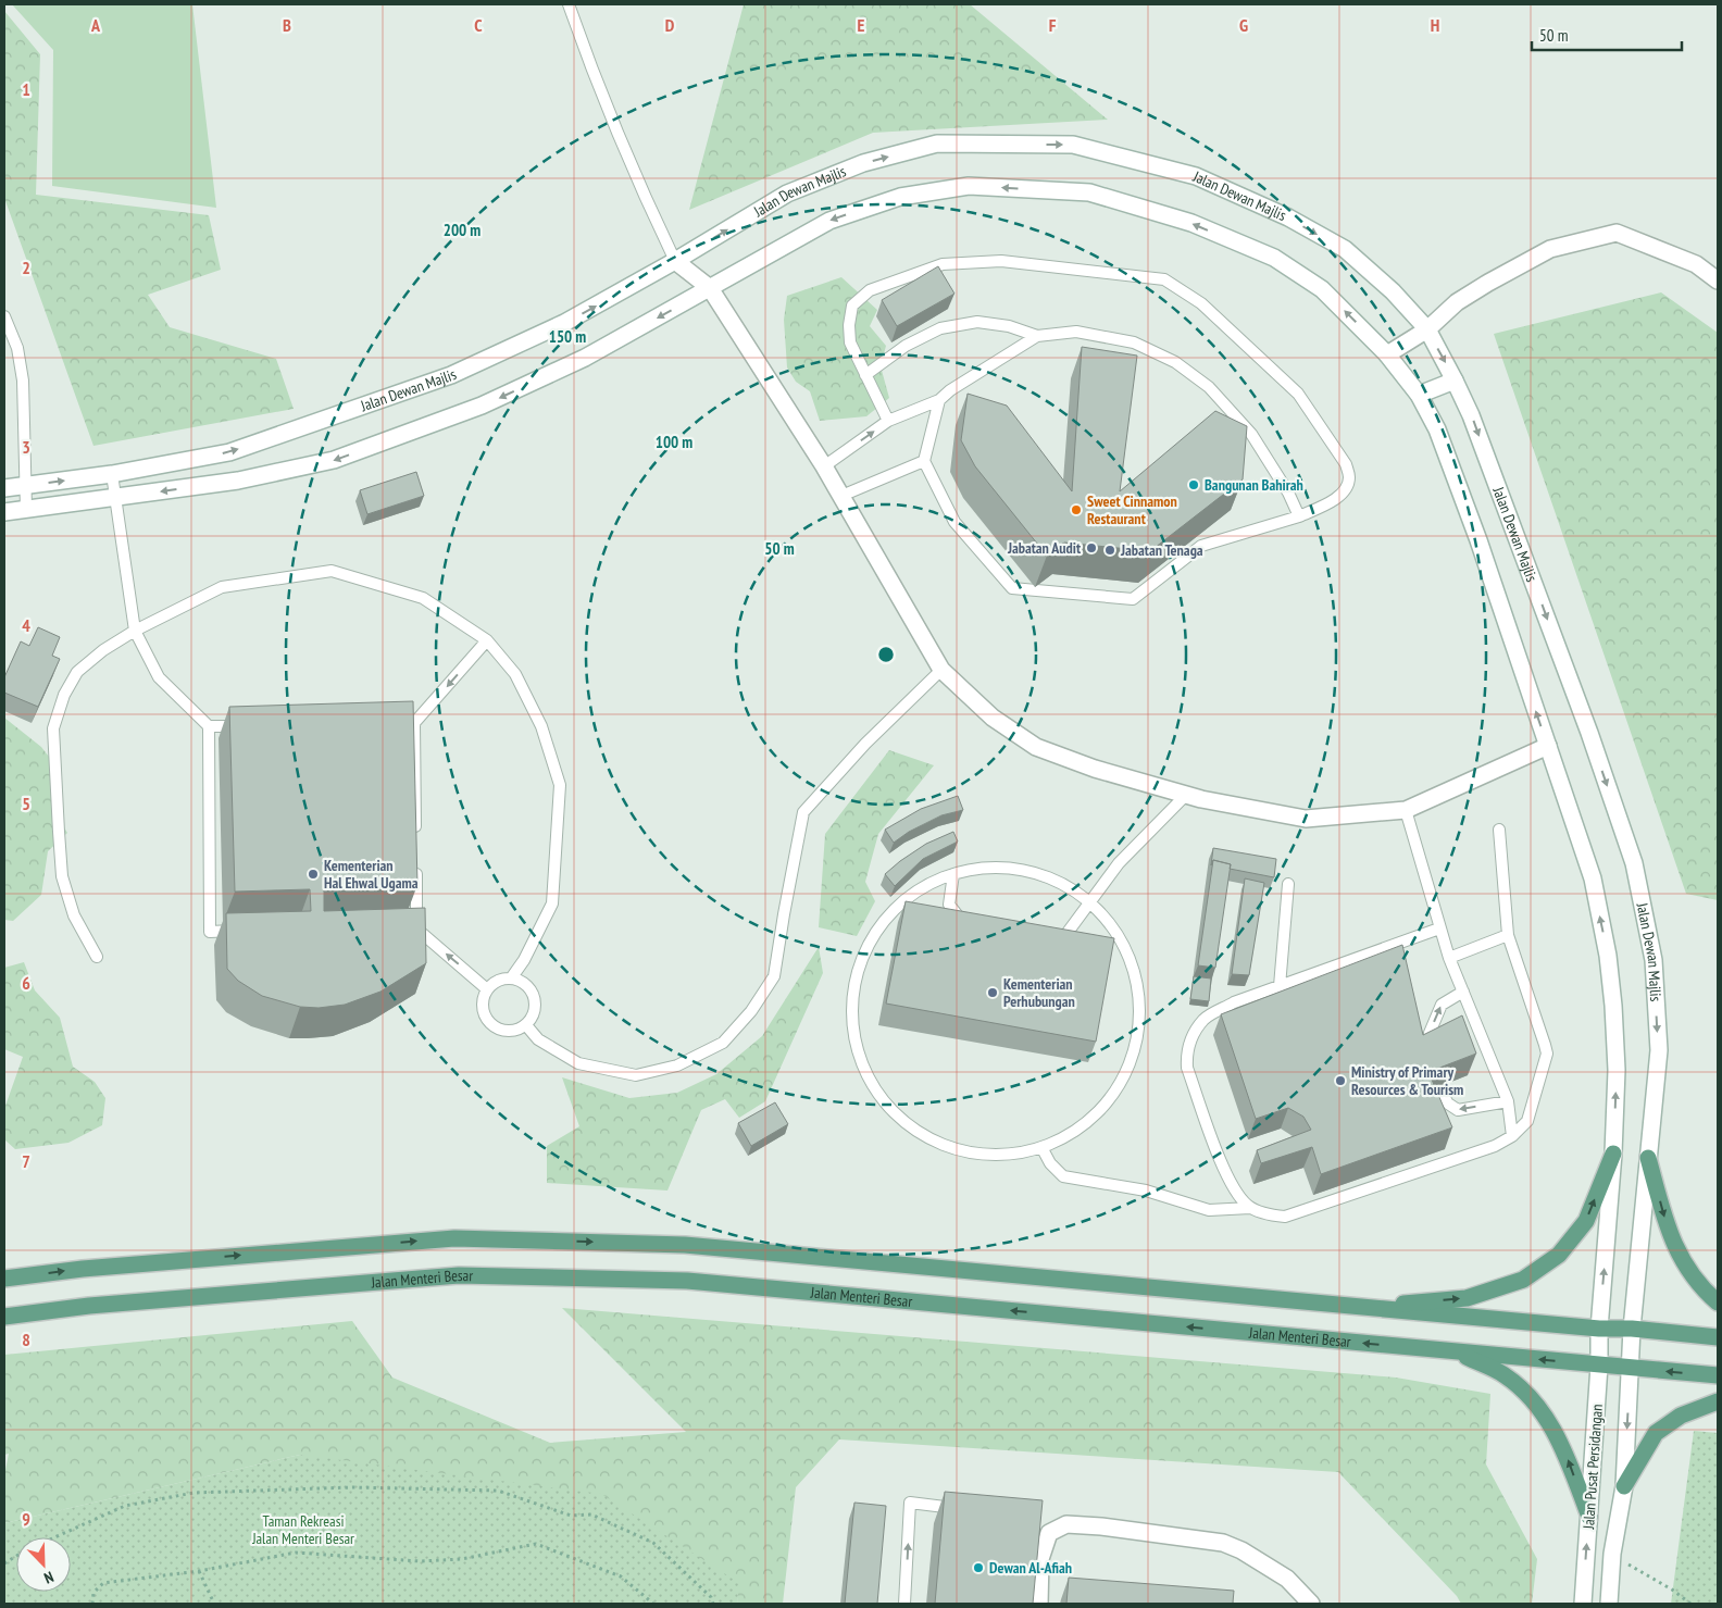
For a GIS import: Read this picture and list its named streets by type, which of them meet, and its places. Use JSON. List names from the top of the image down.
{
  "streets": {
    "main road": ["Jalan Menteri Besar"],
    "street": ["Jalan Dewan Majlis", "Jalan Pusat Persidangan"]
  },
  "crossings": [
    ["Jalan Dewan Majlis", "Jalan Menteri Besar"],
    ["Jalan Dewan Majlis", "Jalan Pusat Persidangan"],
    ["Jalan Menteri Besar", "Jalan Pusat Persidangan"]
  ],
  "parks": ["Taman Rekreasi Jalan Menteri Besar"],
  "places": [
    "Bangunan Bahirah",
    "Sweet Cinnamon Restaurant",
    "Jabatan Audit",
    "Jabatan Tenaga",
    "Kementerian Hal Ehwal Ugama",
    "Kementerian Perhubungan",
    "Ministry of Primary Resources & Tourism",
    "Dewan Al-Afiah"
  ],
  "scale_bar": "50 m",
  "north": "bottom right",
  "grid": {
    "columns": [
      "A",
      "B",
      "C",
      "D",
      "E",
      "F",
      "G",
      "H"
    ],
    "rows": [
      "1",
      "2",
      "3",
      "4",
      "5",
      "6",
      "7",
      "8",
      "9"
    ]
  },
  "rings": [
    "200 m",
    "150 m",
    "100 m",
    "50 m"
  ]
}
